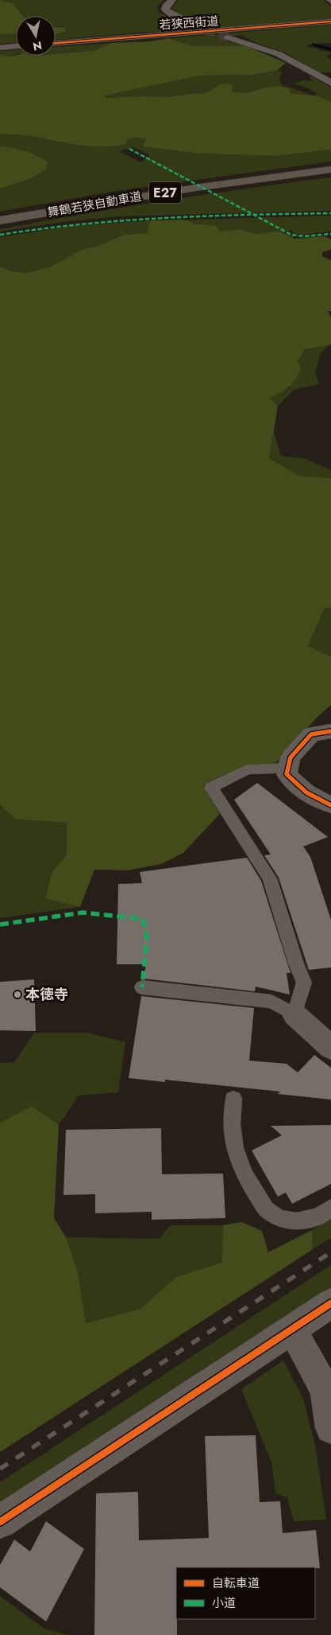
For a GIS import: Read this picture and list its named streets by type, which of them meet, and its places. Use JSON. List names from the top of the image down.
{
  "streets": {
    "highway": ["E27", "舞鶴若狭自動車道"],
    "street": ["若狭西街道"]
  },
  "places": ["本徳寺"],
  "legend": ["自転車道", "小道"],
  "north": "bottom"
}
